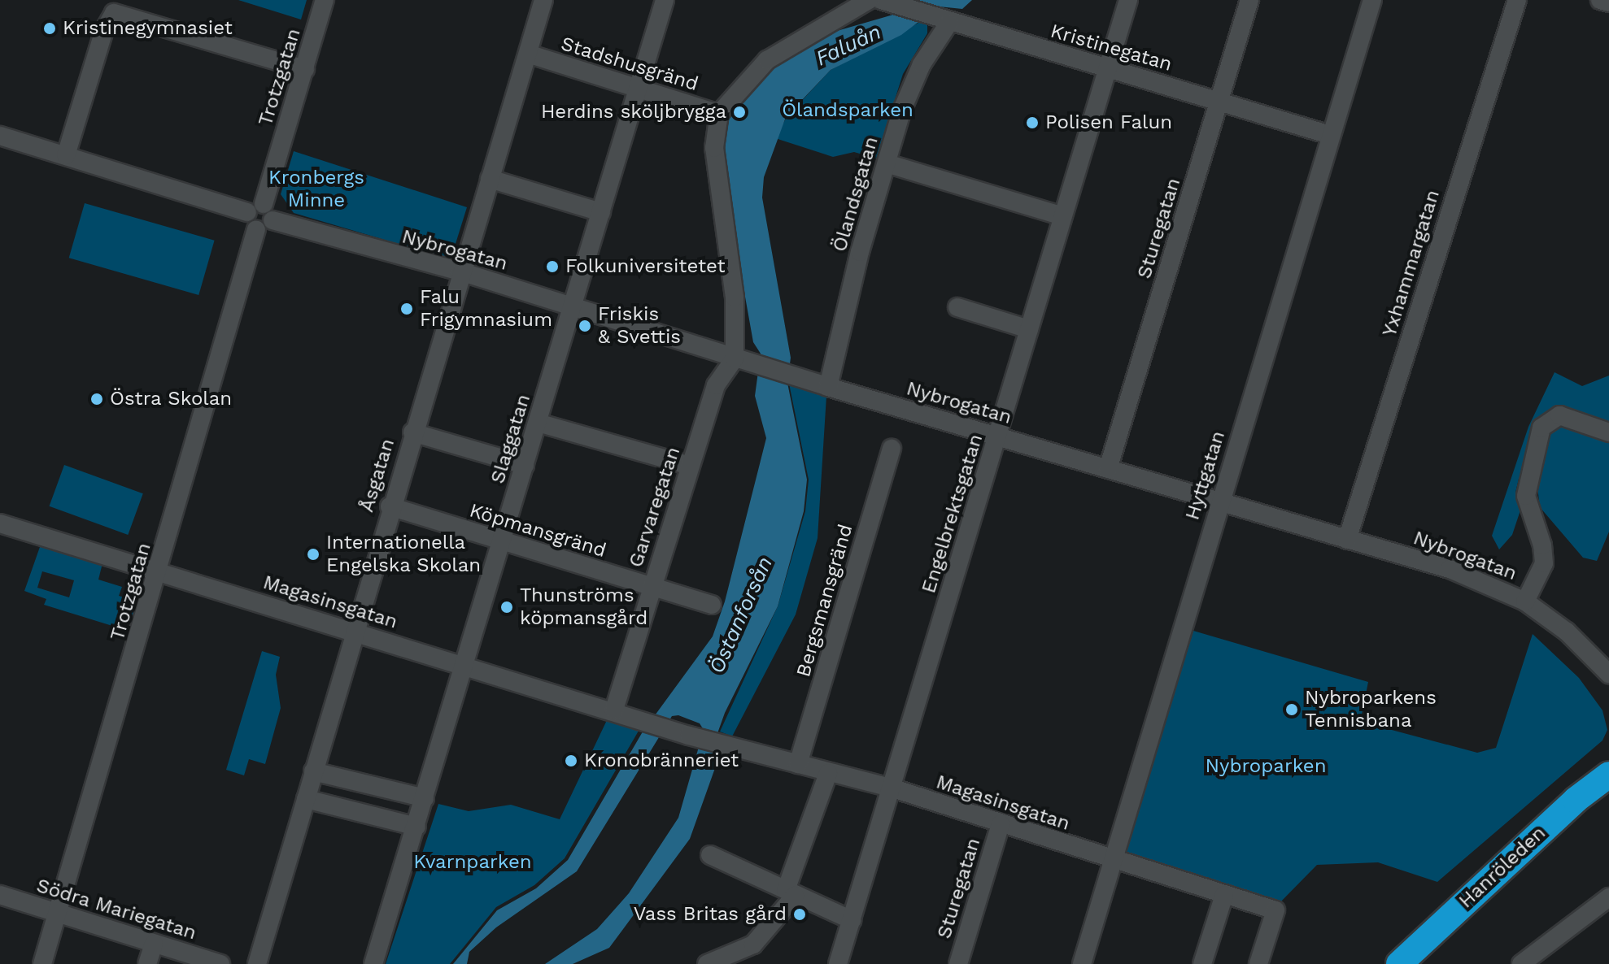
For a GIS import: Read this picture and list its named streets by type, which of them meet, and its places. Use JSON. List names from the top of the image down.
{
  "streets": {
    "highway": ["Hanröleden"],
    "street": [
      "Kristinegatan",
      "Stadshusgränd",
      "Trotzgatan",
      "Ölandsgatan",
      "Sturegatan",
      "Nybrogatan",
      "Yxhammargatan",
      "Slaggatan",
      "Åsgatan",
      "Hyttgatan",
      "Garvaregatan",
      "Engelbrektsgatan",
      "Köpmansgränd",
      "Bergsmansgränd",
      "Magasinsgatan",
      "Södra Mariegatan"
    ]
  },
  "crossings": [
    ["Kristinegatan", "Ölandsgatan"],
    ["Kristinegatan", "Sturegatan"],
    ["Kristinegatan", "Hyttgatan"],
    ["Kristinegatan", "Engelbrektsgatan"],
    ["Stadshusgränd", "Slaggatan"],
    ["Stadshusgränd", "Åsgatan"],
    ["Trotzgatan", "Nybrogatan"],
    ["Trotzgatan", "Magasinsgatan"],
    ["Trotzgatan", "Södra Mariegatan"],
    ["Ölandsgatan", "Nybrogatan"],
    ["Sturegatan", "Nybrogatan"],
    ["Sturegatan", "Magasinsgatan"],
    ["Nybrogatan", "Yxhammargatan"],
    ["Nybrogatan", "Slaggatan"],
    ["Nybrogatan", "Åsgatan"],
    ["Nybrogatan", "Hyttgatan"],
    ["Nybrogatan", "Garvaregatan"],
    ["Nybrogatan", "Engelbrektsgatan"],
    ["Slaggatan", "Köpmansgränd"],
    ["Slaggatan", "Magasinsgatan"],
    ["Åsgatan", "Köpmansgränd"],
    ["Åsgatan", "Magasinsgatan"],
    ["Hyttgatan", "Magasinsgatan"],
    ["Garvaregatan", "Köpmansgränd"],
    ["Garvaregatan", "Magasinsgatan"],
    ["Engelbrektsgatan", "Magasinsgatan"],
    ["Bergsmansgränd", "Magasinsgatan"]
  ],
  "water": ["Faluån", "Östanforsån"],
  "parks": [
    "Ölandsparken",
    "Kronbergs Minne",
    "Nybroparken",
    "Kvarnparken"
  ],
  "places": [
    "Kristinegymnasiet",
    "Herdins sköljbrygga",
    "Polisen Falun",
    "Folkuniversitetet",
    "Falu Frigymnasium",
    "Friskis & Svettis",
    "Östra Skolan",
    "Internationella Engelska Skolan",
    "Thunströms köpmansgård",
    "Nybroparkens Tennisbana",
    "Kronobränneriet",
    "Vass Britas gård"
  ]
}
